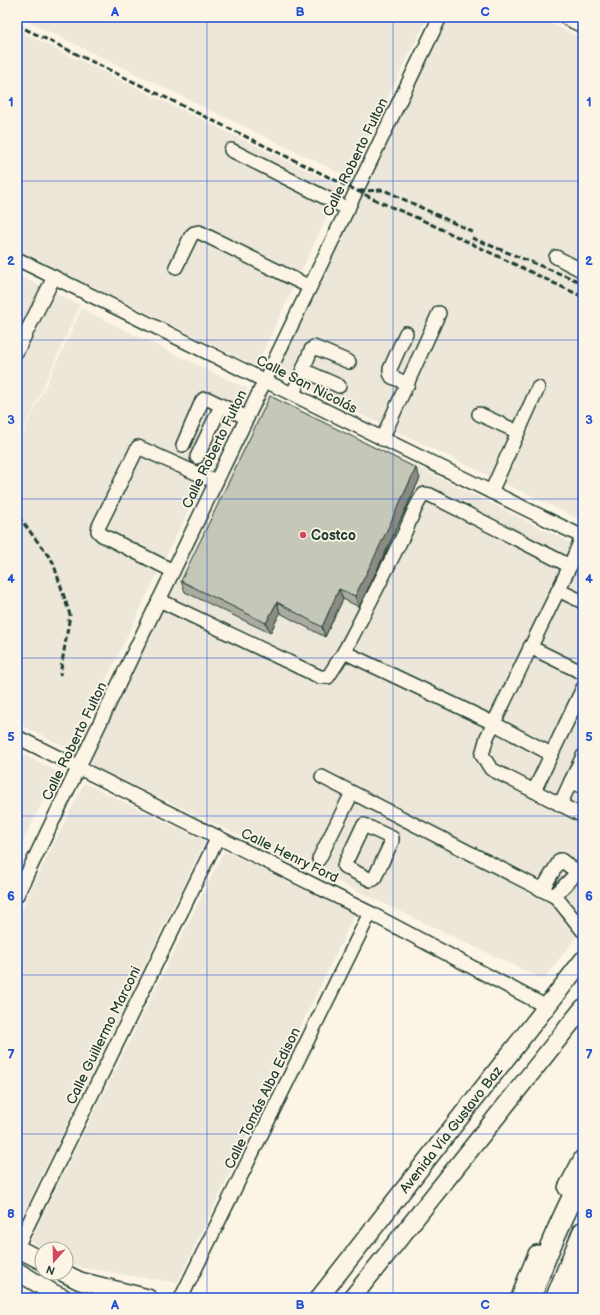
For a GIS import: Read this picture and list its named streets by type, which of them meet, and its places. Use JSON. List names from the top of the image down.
{
  "streets": {
    "main road": ["Avenida Via Gustavo Baz"],
    "street": [
      "Calle Roberto Fulton",
      "Calle San Nicolás",
      "Calle Henry Ford",
      "Calle Guillermo Marconi",
      "Calle Tomás Alba Edison"
    ]
  },
  "crossings": [
    ["Calle Roberto Fulton", "Calle San Nicolás"],
    ["Calle Roberto Fulton", "Calle Henry Ford"],
    ["Calle Henry Ford", "Calle Guillermo Marconi"],
    ["Calle Henry Ford", "Calle Tomás Alba Edison"],
    ["Calle Henry Ford", "Avenida Via Gustavo Baz"]
  ],
  "places": ["Costco"],
  "north": "bottom",
  "grid": {
    "columns": ["A", "B", "C"],
    "rows": [
      "1",
      "2",
      "3",
      "4",
      "5",
      "6",
      "7",
      "8"
    ]
  }
}
